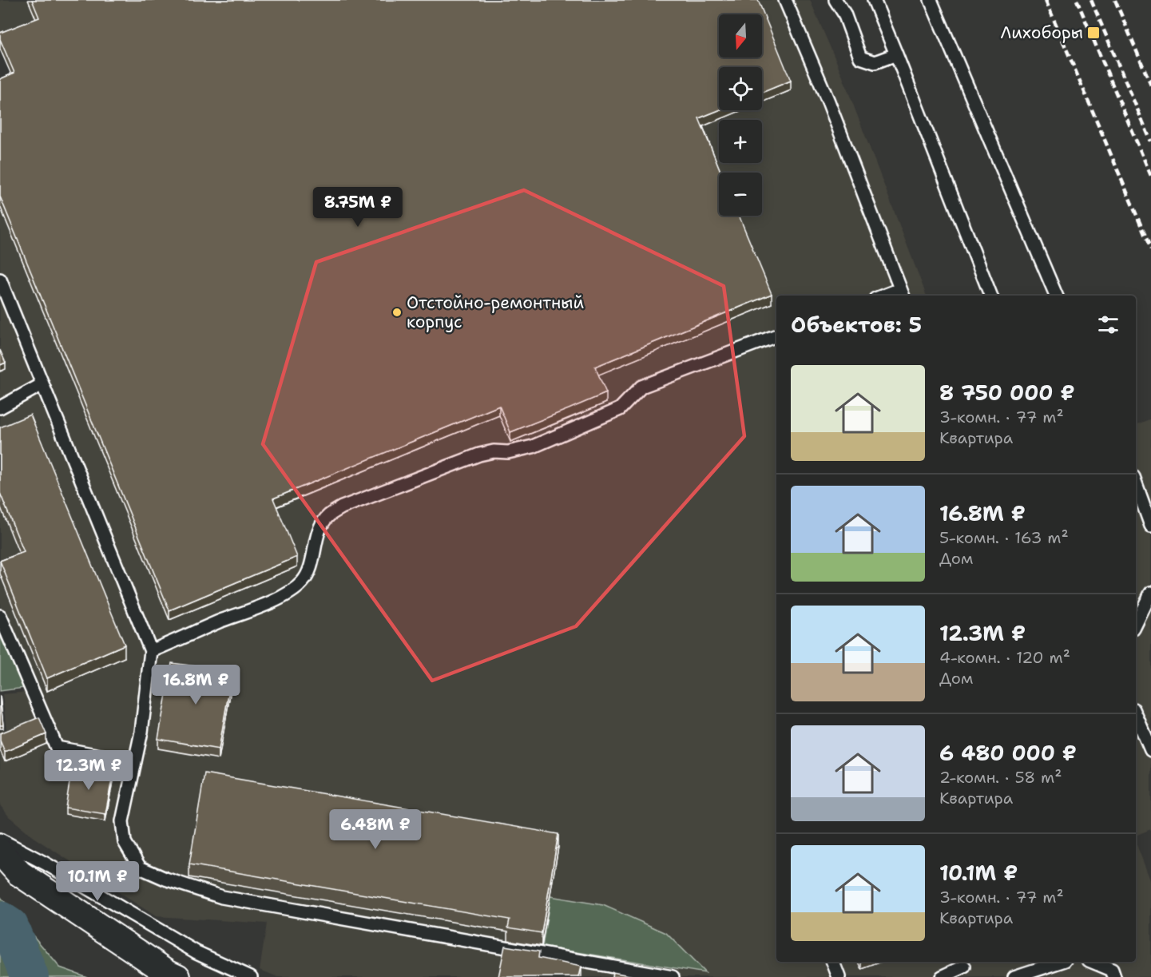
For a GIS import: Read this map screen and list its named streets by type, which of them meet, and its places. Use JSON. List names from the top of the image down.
{
  "places": {
    "transit": ["Лихоборы"],
    "other": ["Отстойно-ремонтный корпус"]
  },
  "north": "bottom",
  "page": {
    "map_buttons": ["+", "−"],
    "price": [
      "8.75M ₽",
      "16.8M ₽",
      "12.3M ₽",
      "6.48M ₽",
      "10.1M ₽"
    ],
    "heading": "Объектов: 5",
    "list": [
      {
        "name": "8 750 000 ₽",
        "note": "3-комн. · 77 m² · Квартира"
      },
      {
        "name": "16.8M ₽",
        "note": "5-комн. · 163 m² · Дом"
      },
      {
        "name": "12.3M ₽",
        "note": "4-комн. · 120 m² · Дом"
      },
      {
        "name": "6 480 000 ₽",
        "note": "2-комн. · 58 m² · Квартира"
      },
      {
        "name": "10.1M ₽",
        "note": "3-комн. · 77 m² · Квартира"
      }
    ]
  }
}
